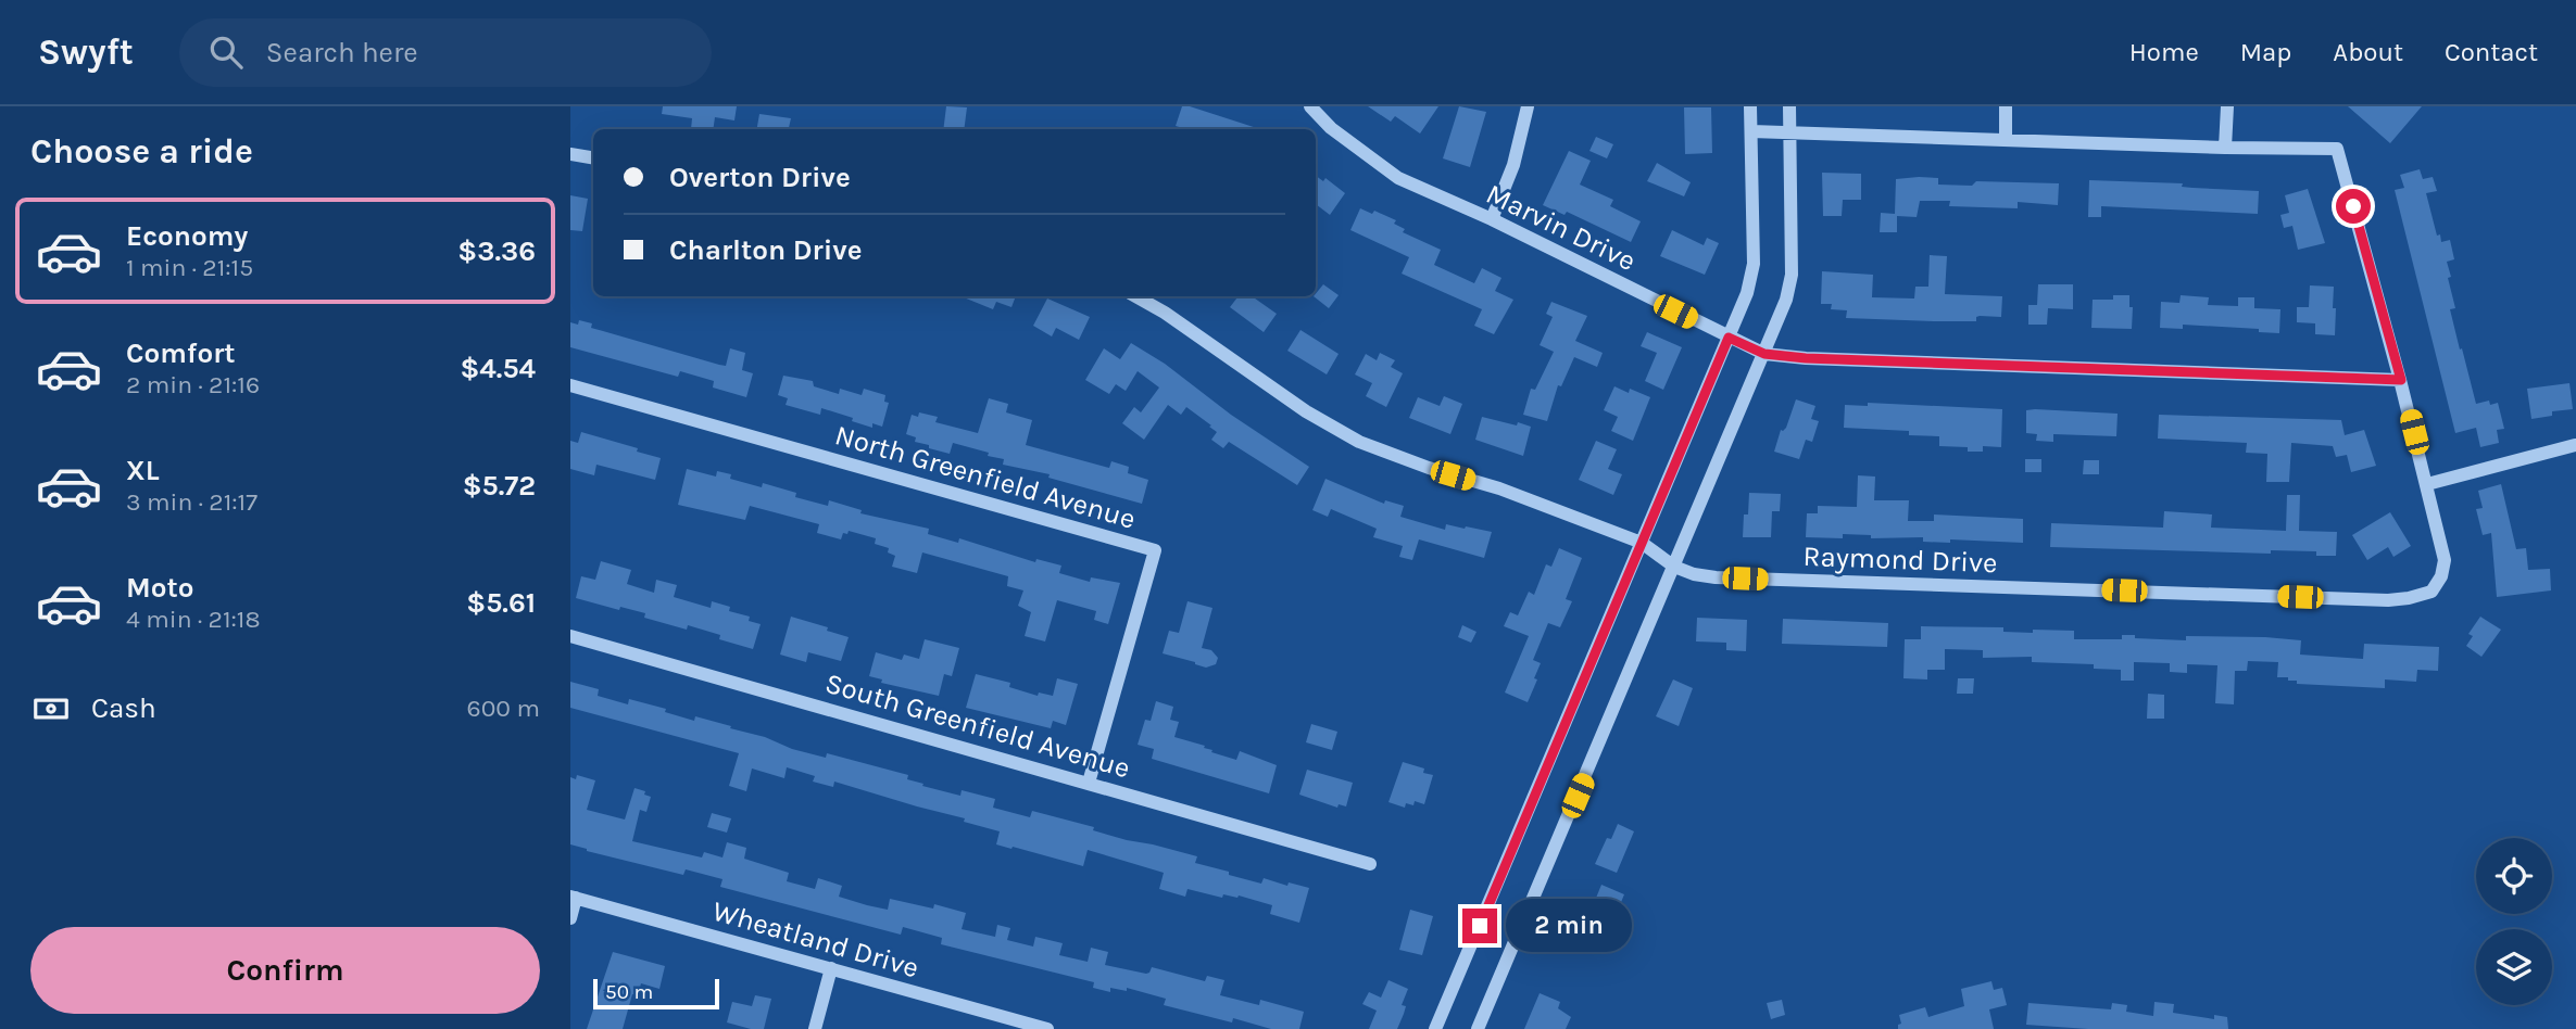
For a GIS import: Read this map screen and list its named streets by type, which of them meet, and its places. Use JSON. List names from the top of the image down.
{
  "streets": {
    "street": [
      "Marvin Drive",
      "North Greenfield Avenue",
      "Raymond Drive",
      "South Greenfield Avenue",
      "Wheatland Drive"
    ]
  },
  "crossings": [
    ["North Greenfield Avenue", "South Greenfield Avenue"]
  ],
  "scale_bar": "50 m",
  "page": {
    "header": "Swyft",
    "search": "Search here",
    "nav": [
      "Home",
      "Map",
      "About",
      "Contact"
    ],
    "heading": "Choose a ride",
    "banner": ["Overton Drive", "Charlton Drive"],
    "list": [
      {
        "name": "Economy",
        "note": "1 min · 21:15",
        "value": "$3.36"
      },
      {
        "name": "Comfort",
        "note": "2 min · 21:16",
        "value": "$4.54"
      },
      {
        "name": "XL",
        "note": "3 min · 21:17",
        "value": "$5.72"
      },
      {
        "name": "Moto",
        "note": "4 min · 21:18",
        "value": "$5.61"
      }
    ],
    "pay": ["Cash", "600 m"],
    "bubble": "2 min",
    "buttons": "Confirm",
    "scale": "50 m"
  }
}
